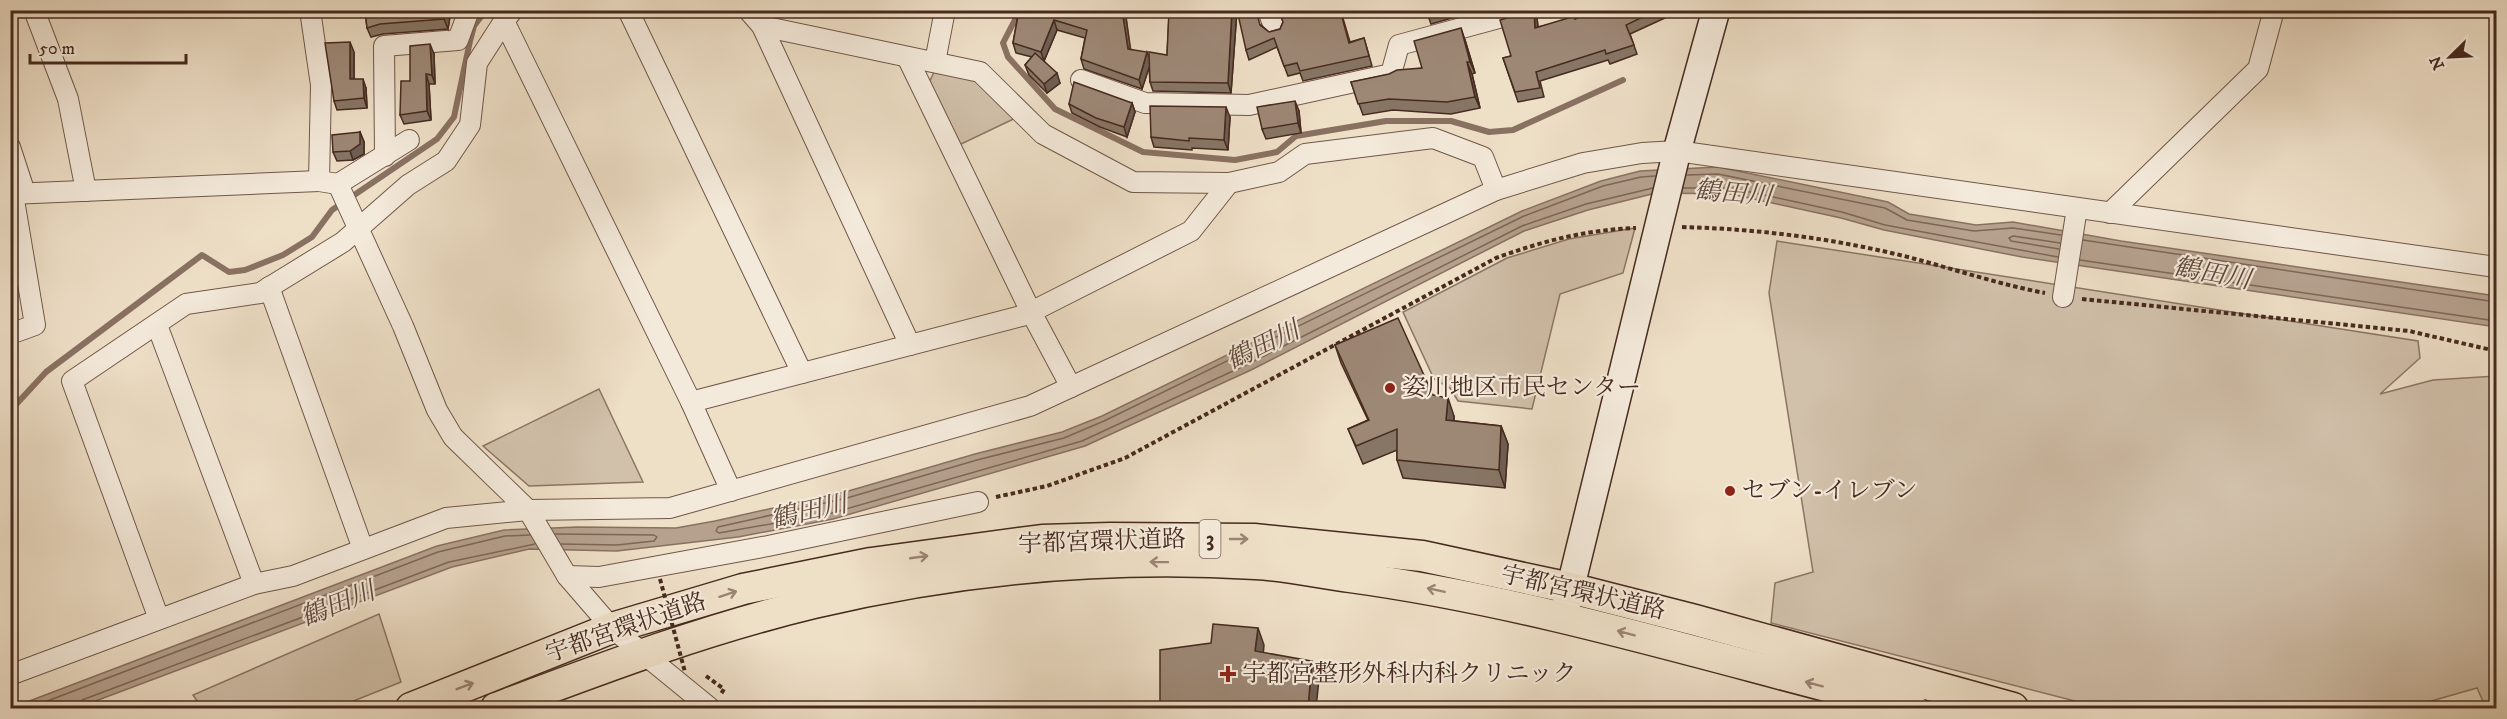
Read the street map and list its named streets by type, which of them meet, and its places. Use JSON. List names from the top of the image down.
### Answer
{
  "streets": {
    "main road": ["3", "宇都宮環状道路"]
  },
  "water": ["鶴田川"],
  "places": {
    "other": ["姿川地区市民センター", "セブン-イレブン"],
    "health": ["宇都宮整形外科内科クリニック"]
  },
  "scale_bar": "50 m",
  "north": "bottom left"
}
